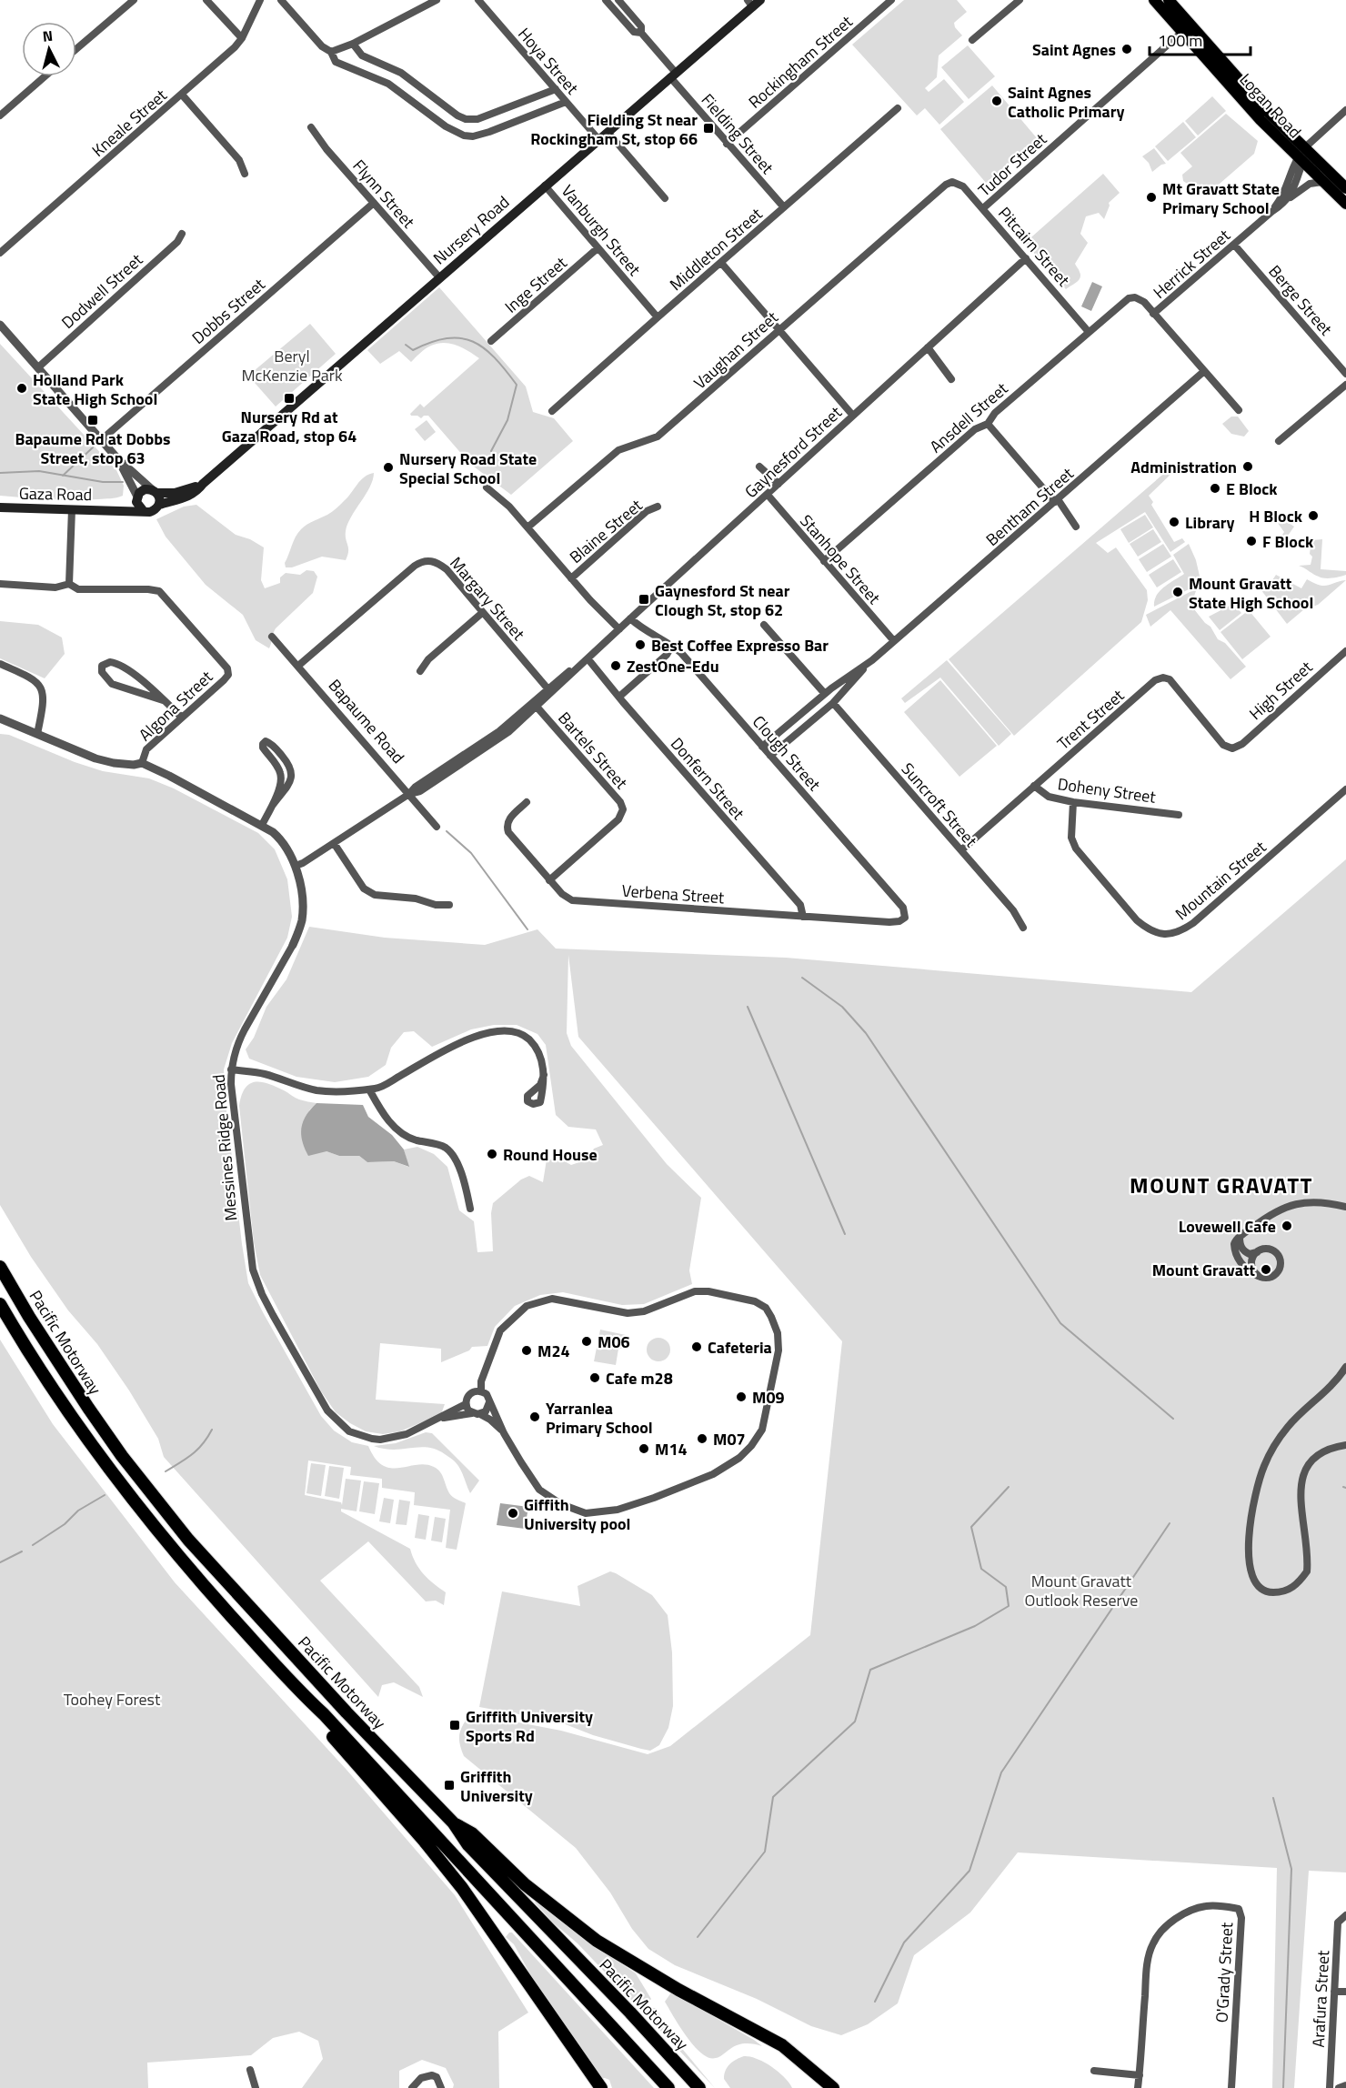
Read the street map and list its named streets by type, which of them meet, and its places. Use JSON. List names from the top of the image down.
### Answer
{
  "streets": {
    "highway": ["Pacific Motorway"],
    "main road": ["Logan Road", "Nursery Road", "Gaza Road"],
    "street": [
      "Hoya Street",
      "Rockingham Street",
      "Kneale Street",
      "Fielding Street",
      "Tudor Street",
      "Flynn Street",
      "Vanburgh Street",
      "Pitcairn Street",
      "Middleton Street",
      "Herrick Street",
      "Inge Street",
      "Dodwell Street",
      "Berge Street",
      "Dobbs Street",
      "Vaughan Street",
      "Ansdell Street",
      "Gaynesford Street",
      "Bentham Street",
      "Blaine Street",
      "Stanhope Street",
      "Margary Street",
      "High Street",
      "Algona Street",
      "Trent Street",
      "Bapaume Road",
      "Bartels Street",
      "Clough Street",
      "Donfern Street",
      "Doheny Street",
      "Suncroft Street",
      "Mountain Street",
      "Verbena Street",
      "Messines Ridge Road",
      "O'Grady Street",
      "Arafura Street"
    ]
  },
  "crossings": [
    ["Hoya Street", "Nursery Road"],
    ["Rockingham Street", "Fielding Street"],
    ["Logan Road", "Tudor Street"],
    ["Logan Road", "Herrick Street"],
    ["Fielding Street", "Nursery Road"],
    ["Fielding Street", "Middleton Street"],
    ["Tudor Street", "Pitcairn Street"],
    ["Flynn Street", "Nursery Road"],
    ["Flynn Street", "Dobbs Street"],
    ["Nursery Road", "Vanburgh Street"],
    ["Nursery Road", "Gaza Road"],
    ["Vanburgh Street", "Middleton Street"],
    ["Vanburgh Street", "Inge Street"],
    ["Pitcairn Street", "Vaughan Street"],
    ["Pitcairn Street", "Ansdell Street"],
    ["Pitcairn Street", "Gaynesford Street"],
    ["Herrick Street", "Berge Street"],
    ["Herrick Street", "Ansdell Street"],
    ["Ansdell Street", "Stanhope Street"],
    ["Gaynesford Street", "Stanhope Street"],
    ["Gaynesford Street", "Margary Street"],
    ["Gaynesford Street", "Bapaume Road"],
    ["Gaynesford Street", "Bartels Street"],
    ["Gaynesford Street", "Clough Street"],
    ["Gaynesford Street", "Donfern Street"],
    ["Gaynesford Street", "Messines Ridge Road"],
    ["Bentham Street", "Stanhope Street"],
    ["Bentham Street", "Clough Street"],
    ["Bentham Street", "Suncroft Street"],
    ["Margary Street", "Bapaume Road"],
    ["High Street", "Trent Street"],
    ["Algona Street", "Messines Ridge Road"],
    ["Trent Street", "Doheny Street"],
    ["Trent Street", "Suncroft Street"],
    ["Bartels Street", "Verbena Street"],
    ["Clough Street", "Verbena Street"],
    ["Donfern Street", "Verbena Street"],
    ["Doheny Street", "Mountain Street"]
  ],
  "districts": ["MOUNT GRAVATT"],
  "parks": ["Beryl McKenzie Park", "Mount Gravatt Outlook Reserve", "Toohey Forest"],
  "places": {
    "other": [
      "Saint Agnes",
      "Saint Agnes Catholic Primary",
      "Mt Gravatt State Primary School",
      "Holland Park State High School",
      "Administration",
      "Nursery Road State Special School",
      "E Block",
      "H Block",
      "Library",
      "F Block",
      "Mount Gravatt State High School",
      "Best Coffee Expresso Bar",
      "ZestOne-Edu",
      "Round House",
      "Lovewell Cafe",
      "Mount Gravatt",
      "M06",
      "Cafeteria",
      "M24",
      "Cafe m28",
      "M09",
      "Yarranlea Primary School",
      "M07",
      "M14",
      "Giffith University pool"
    ],
    "transit": [
      "Fielding St near Rockingham St, stop 66",
      "Nursery Rd at Gaza Road, stop 64",
      "Bapaume Rd at Dobbs Street, stop 63",
      "Gaynesford St near Clough St, stop 62",
      "Griffith University Sports Rd",
      "Griffith University"
    ]
  },
  "scale_bar": "100 m",
  "north": "top"
}
